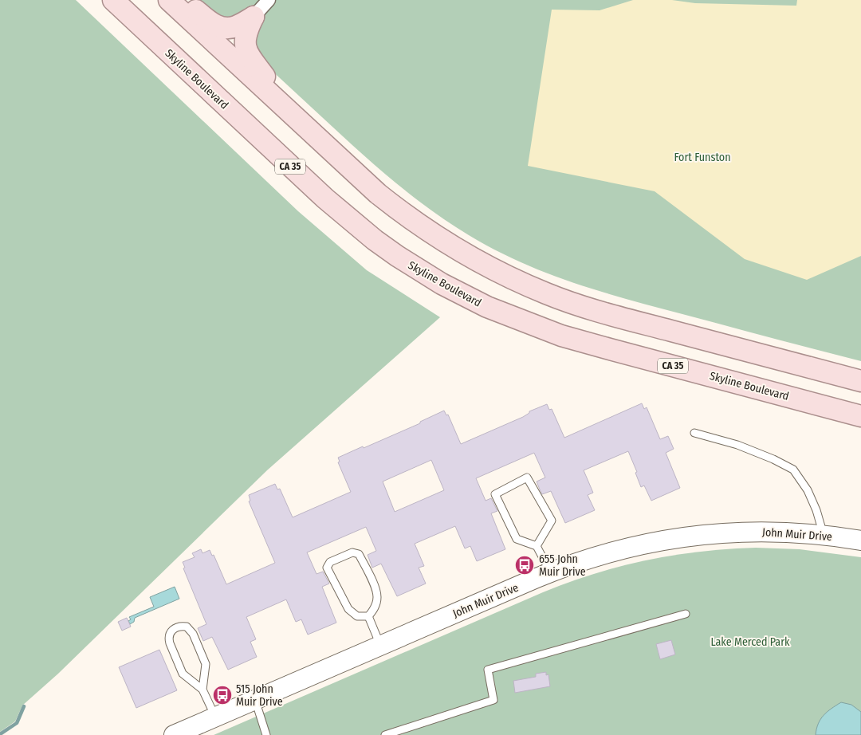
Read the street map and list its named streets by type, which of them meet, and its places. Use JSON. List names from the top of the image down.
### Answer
{
  "streets": {
    "main road": ["Skyline Boulevard", "CA 35"],
    "street": ["John Muir Drive"]
  },
  "parks": ["Fort Funston", "Lake Merced Park"],
  "places": {
    "bus stop": ["655 John Muir Drive", "515 John Muir Drive"]
  }
}
